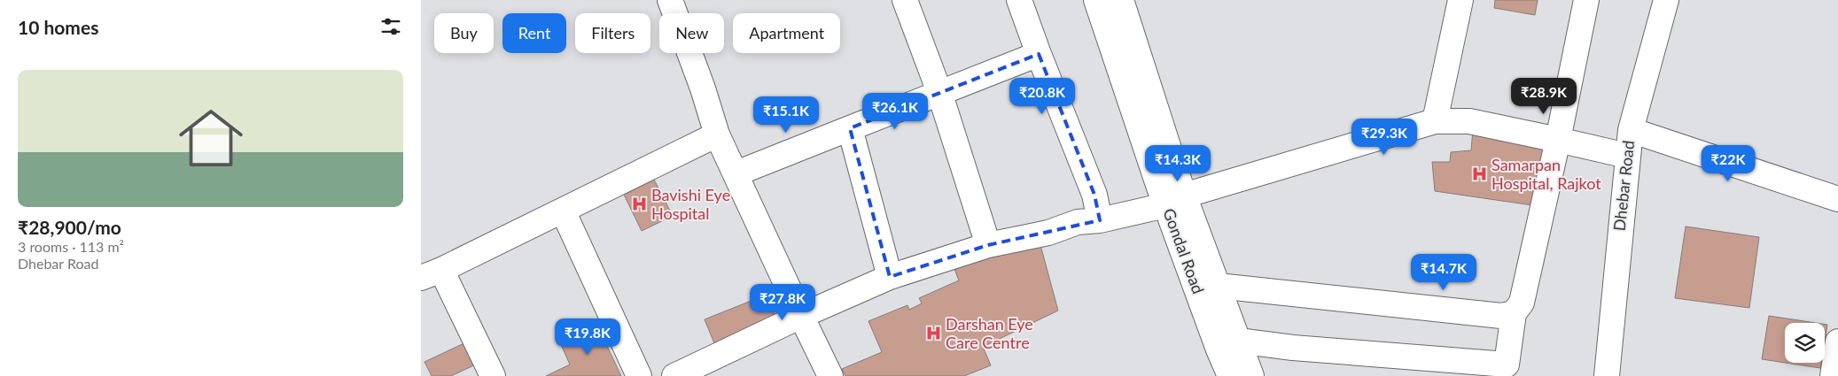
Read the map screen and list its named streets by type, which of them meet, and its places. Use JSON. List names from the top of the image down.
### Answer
{
  "streets": {
    "street": ["Dhebar Road", "Gondal Road"]
  },
  "places": {
    "hospital": ["Samarpan Hospital, Rajkot", "Bavishi Eye Hospital", "Darshan Eye Care Centre"]
  },
  "page": {
    "heading": "10 homes",
    "chip": [
      "Buy",
      "Rent",
      "Filters",
      "New",
      "Apartment"
    ],
    "list": [
      {
        "name": "₹28,900/mo",
        "note": "3 rooms · 113 m² · Dhebar Road"
      }
    ],
    "price": [
      "₹20.8K",
      "₹28.9K",
      "₹26.1K",
      "₹15.1K",
      "₹29.3K",
      "₹14.3K",
      "₹22K",
      "₹14.7K",
      "₹27.8K",
      "₹19.8K"
    ]
  }
}
